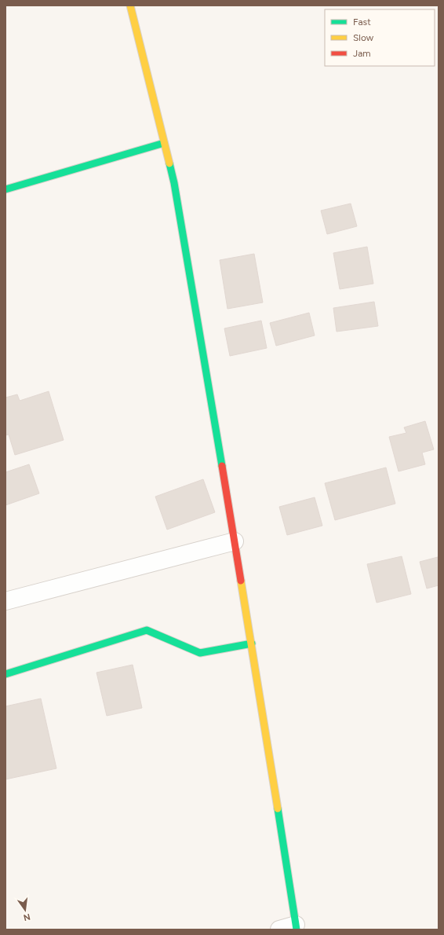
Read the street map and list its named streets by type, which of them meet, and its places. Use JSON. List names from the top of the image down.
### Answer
{
  "legend": ["Fast", "Slow", "Jam"],
  "north": "bottom"
}
